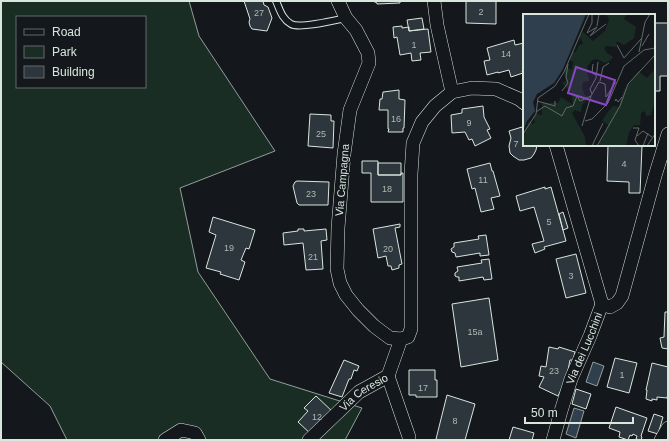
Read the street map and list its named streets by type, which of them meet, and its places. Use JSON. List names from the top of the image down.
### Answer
{
  "streets": {
    "street": ["Via Campagna", "Via dei Lucchini", "Via Ceresio"]
  },
  "house_numbers": [
    "2",
    "27",
    "1",
    "14",
    "16",
    "9",
    "25",
    "7",
    "4",
    "11",
    "18",
    "23",
    "5",
    "19",
    "20",
    "21",
    "3",
    "15a",
    "23",
    "1",
    "17",
    "12",
    "8"
  ],
  "legend": ["Road", "Park", "Building"],
  "scale_bar": "50 m"
}
